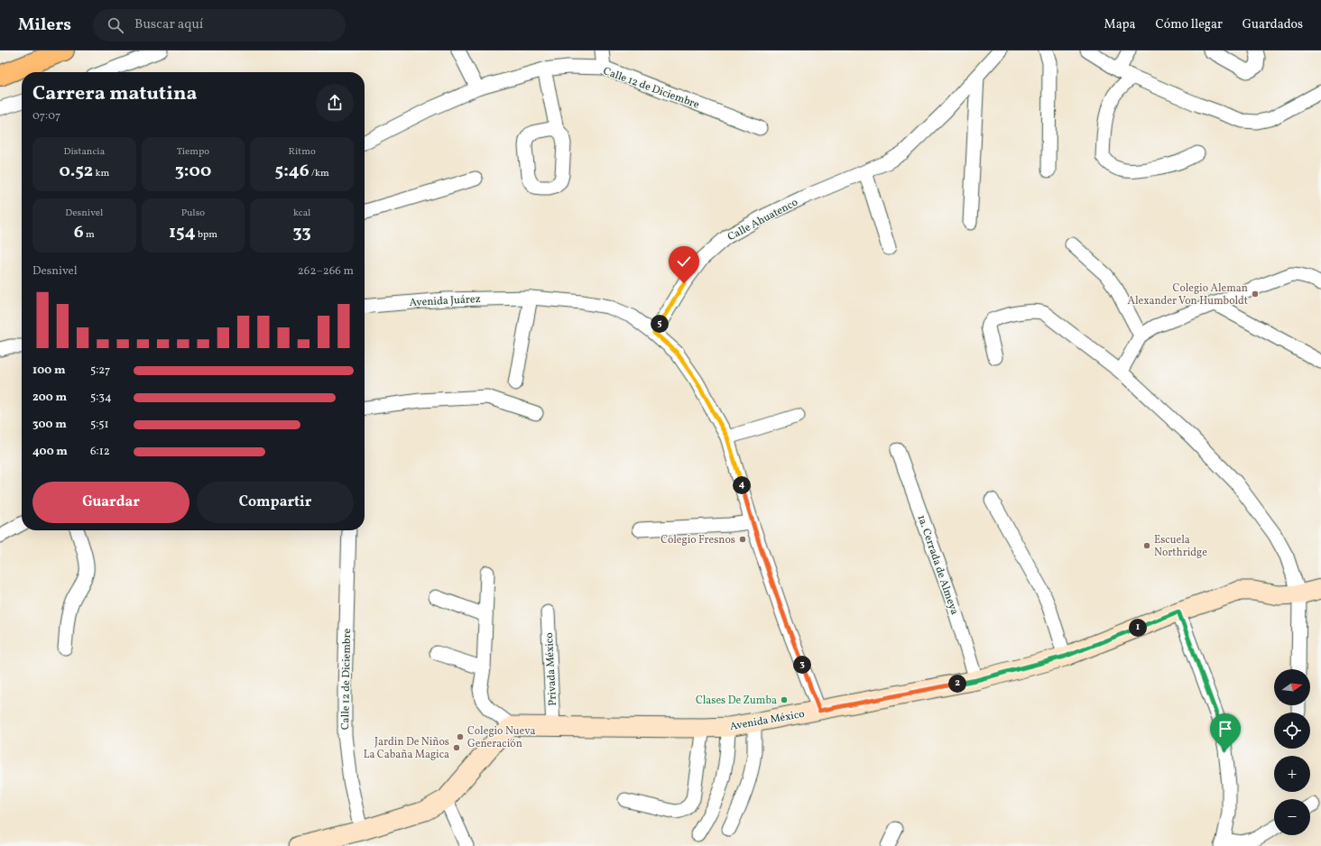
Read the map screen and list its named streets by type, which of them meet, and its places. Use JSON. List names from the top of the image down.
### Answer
{
  "streets": {
    "main road": ["Avenida México"],
    "street": [
      "Calle 12 de Diciembre",
      "Calle Ahuatenco",
      "Avenida Juárez",
      "1a. Cerrada de Almeya",
      "Privada México"
    ]
  },
  "crossings": [
    ["Calle Ahuatenco", "Avenida Juárez"],
    ["1a. Cerrada de Almeya", "Avenida México"],
    ["Privada México", "Avenida México"]
  ],
  "places": [
    "Colegio Aleman Alexander Von Humboldt",
    "Colegio Fresnos",
    "Escuela Northridge",
    "Clases De Zumba",
    "Colegio Nueva Generación",
    "Jardin De Niños La Cabaña Magica"
  ],
  "north": "right",
  "page": {
    "header": "Milers",
    "search": "Buscar aquí",
    "nav": ["Mapa", "Cómo llegar", "Guardados"],
    "heading": ["Carrera matutina", "07:07"],
    "stats": [
      ["Distancia", "0.52 km"],
      ["Tiempo", "3:00"],
      ["Ritmo", "5:46 /km"],
      ["Desnivel", "6 m"],
      ["Pulso", "154 bpm"],
      ["kcal", "33"]
    ],
    "chart": ["Desnivel", "262–266 m"],
    "pins": [
      "5",
      "4",
      "1",
      "3",
      "2"
    ],
    "list": [
      {
        "name": "100 m",
        "note": "5:27"
      },
      {
        "name": "200 m",
        "note": "5:34"
      },
      {
        "name": "300 m",
        "note": "5:51"
      },
      {
        "name": "400 m",
        "note": "6:12"
      }
    ],
    "buttons": ["Guardar", "Compartir"],
    "map_buttons": ["+", "−"]
  }
}
